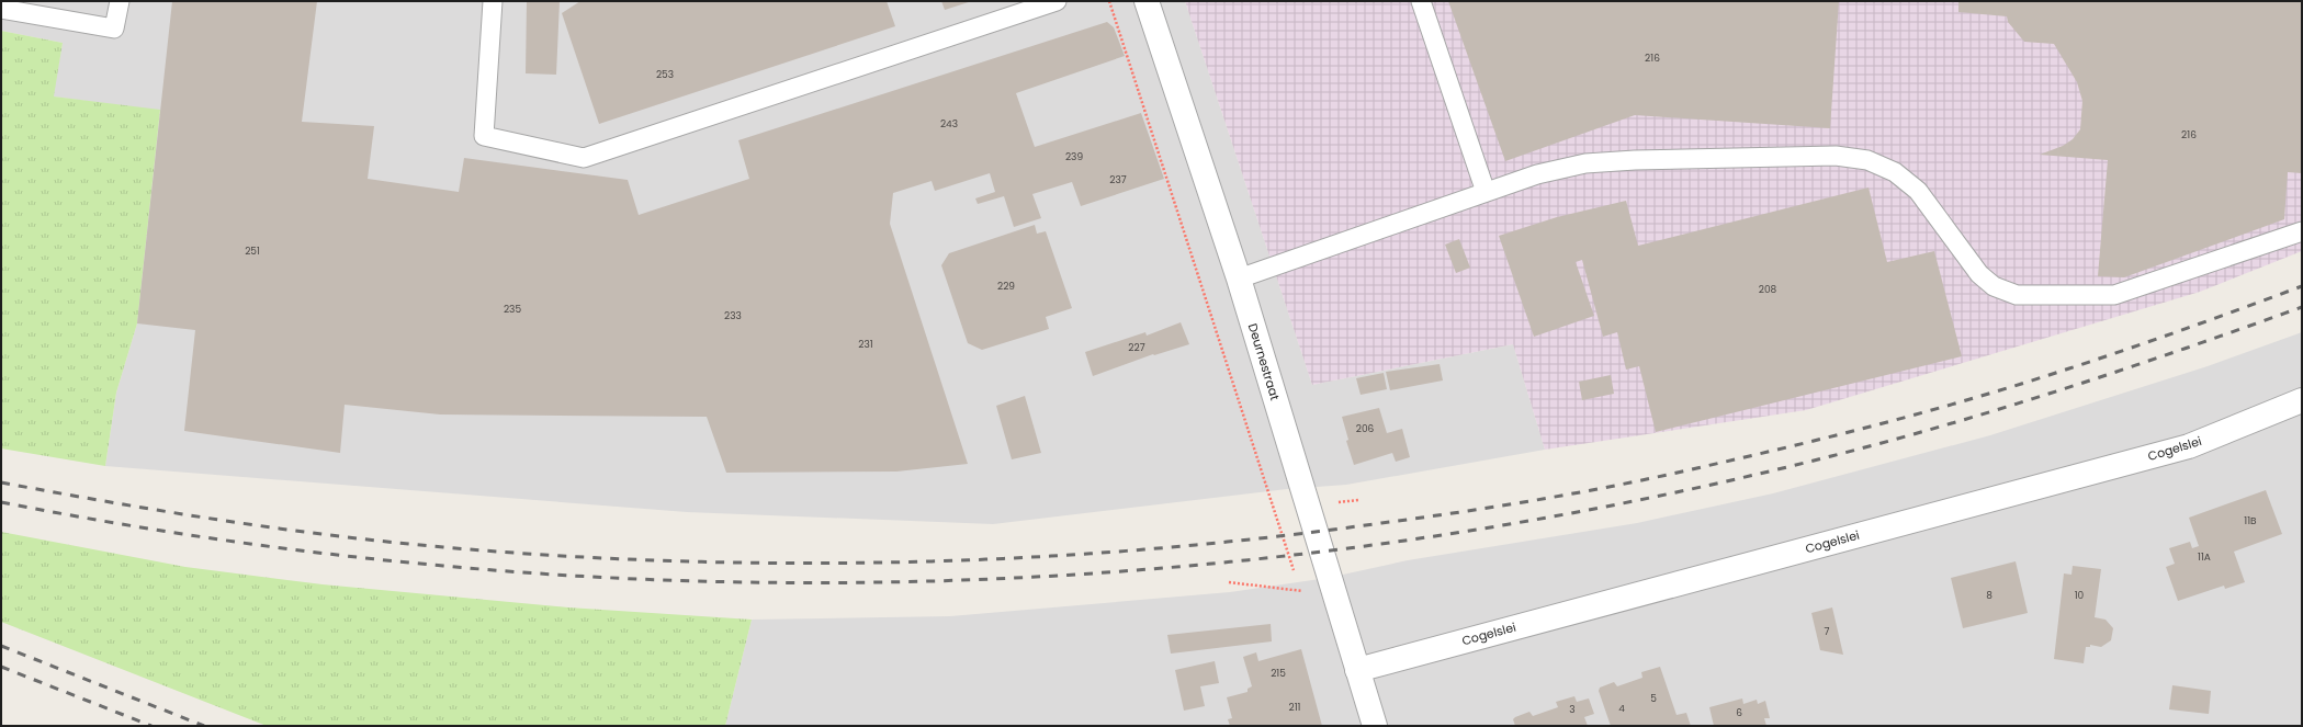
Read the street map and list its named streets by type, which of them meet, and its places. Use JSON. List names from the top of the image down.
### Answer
{
  "streets": {
    "street": ["Deurnestraat", "Cogelslei"]
  },
  "crossings": [
    ["Deurnestraat", "Cogelslei"]
  ],
  "house_numbers": [
    "216",
    "253",
    "243",
    "216",
    "239",
    "237",
    "251",
    "229",
    "208",
    "235",
    "233",
    "231",
    "227",
    "206",
    "11B",
    "11A",
    "8",
    "10",
    "7",
    "215",
    "5",
    "211",
    "4",
    "3",
    "6"
  ]
}
